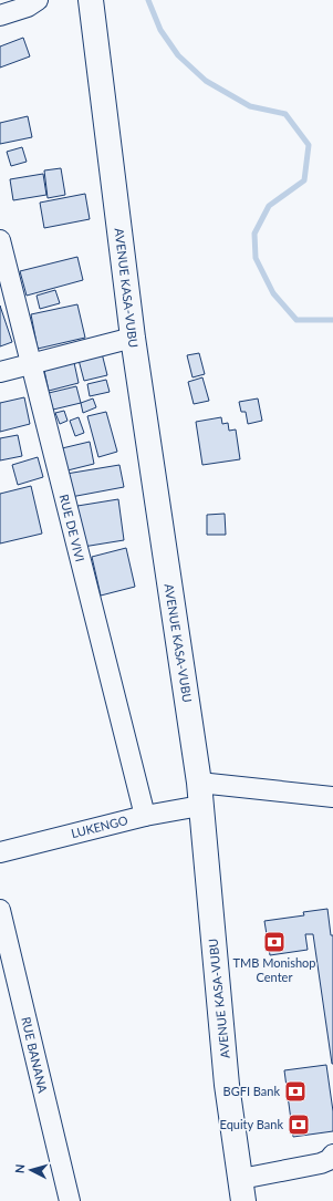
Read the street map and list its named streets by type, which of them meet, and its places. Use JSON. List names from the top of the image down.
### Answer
{
  "streets": {
    "main road": ["AVENUE KASA-VUBU"],
    "street": ["RUE DE VIVI", "LUKENGO", "RUE BANANA"]
  },
  "crossings": [
    ["AVENUE KASA-VUBU", "LUKENGO"],
    ["RUE DE VIVI", "LUKENGO"]
  ],
  "places": {
    "bank": ["TMB Monishop Center", "BGFI Bank", "Equity Bank"]
  },
  "north": "left"
}
